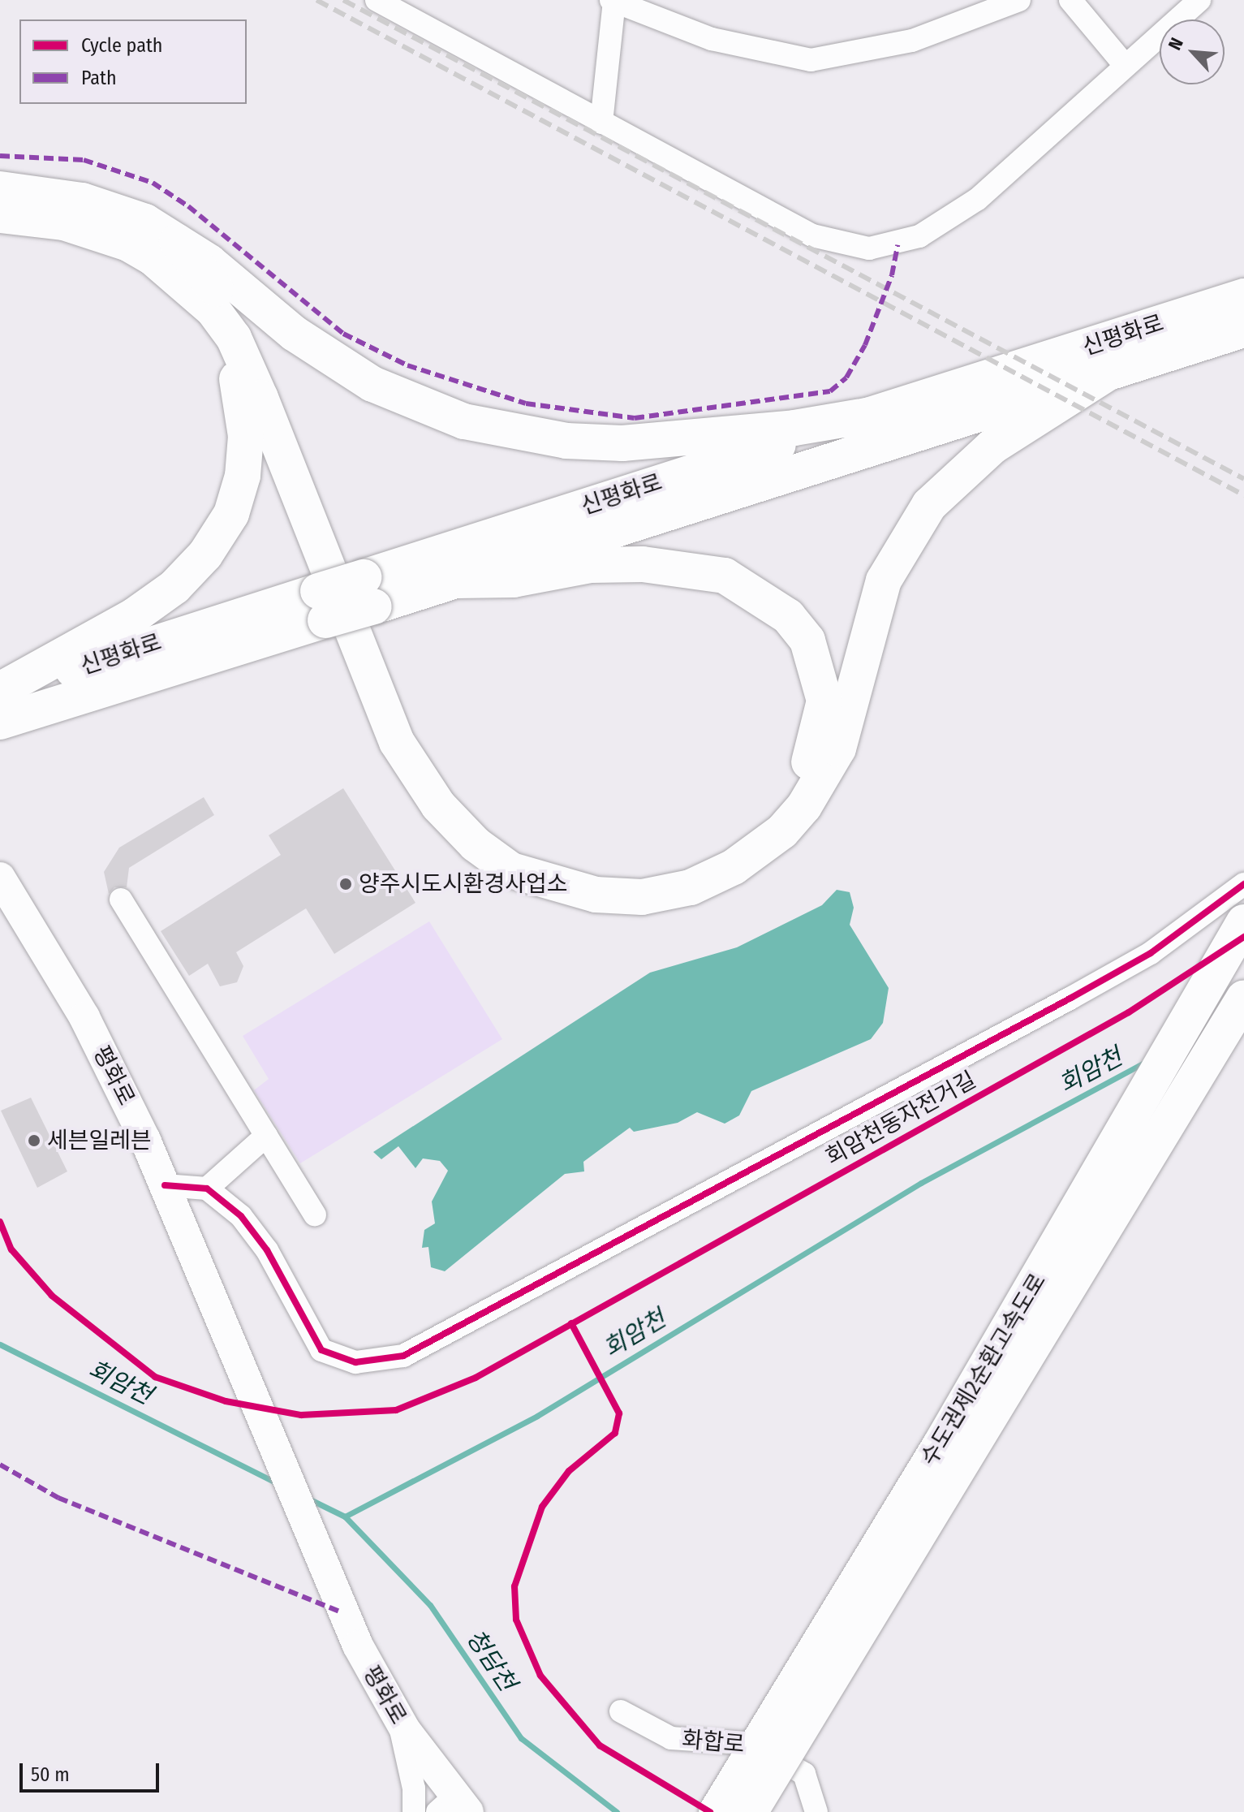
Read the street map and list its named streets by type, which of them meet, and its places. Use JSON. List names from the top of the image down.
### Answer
{
  "streets": {
    "highway": ["신평화로", "수도권제2순환고속도로"],
    "main road": ["평화로"],
    "street": ["화합로"],
    "cycle path": ["회암천동자전거길"]
  },
  "water": ["회암천", "청담천"],
  "places": ["양주시도시환경사업소", "세븐일레븐"],
  "legend": ["Cycle path", "Path"],
  "scale_bar": "50 m",
  "north": "top left"
}
